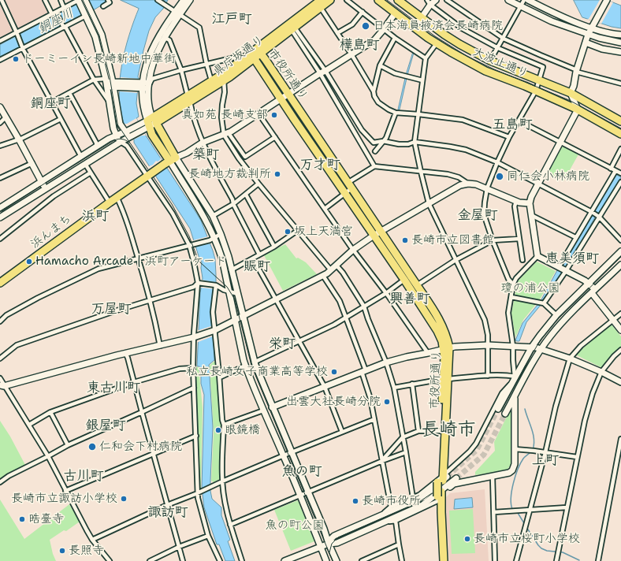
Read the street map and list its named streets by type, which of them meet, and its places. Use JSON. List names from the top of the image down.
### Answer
{
  "streets": {
    "highway": [
      "県庁坂通り",
      "大波止通り",
      "市役所通り",
      "浜んまち"
    ]
  },
  "crossings": [
    ["県庁坂通り", "市役所通り"]
  ],
  "districts": [
    "江戸町",
    "樺島町",
    "銅座町",
    "五島町",
    "築町",
    "万才町",
    "金屋町",
    "浜町",
    "恵美須町",
    "賑町",
    "興善町",
    "万屋町",
    "栄町",
    "東古川町",
    "銀屋町",
    "長崎市",
    "上町",
    "魚の町",
    "古川町",
    "諏訪町"
  ],
  "water": ["銅座川"],
  "parks": ["瓊の浦公園", "魚の町公園"],
  "places": [
    "日本海員掖済会長崎病院",
    "ドーミーイン長崎新地中華街",
    "真如苑 長崎支部",
    "長崎地方裁判所",
    "同仁会小林病院",
    "坂上天満宮",
    "長崎市立図書館",
    "Hamacho Arcade | 浜町アーケード",
    "私立長崎女子商業高等学校",
    "出雲大社長崎分院",
    "眼鏡橋",
    "仁和会下村病院",
    "長崎市立諏訪小学校",
    "長崎市役所",
    "晧臺寺",
    "長崎市立桜町小学校",
    "長照寺"
  ]
}
